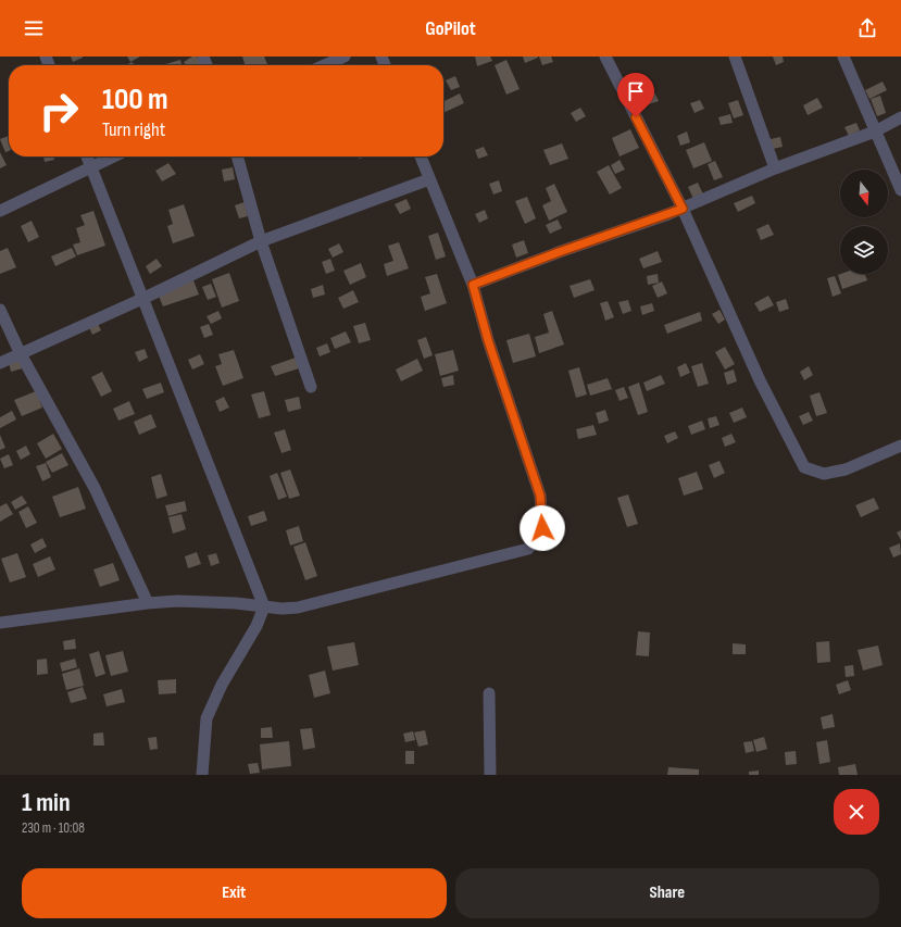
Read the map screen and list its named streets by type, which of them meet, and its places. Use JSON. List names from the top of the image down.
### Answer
{
  "north": "bottom",
  "page": {
    "header": "GoPilot",
    "turn": ["100 m", "Turn right"],
    "heading": ["1 min", "230 m · 10:08"],
    "buttons": ["Exit", "Share"]
  }
}
